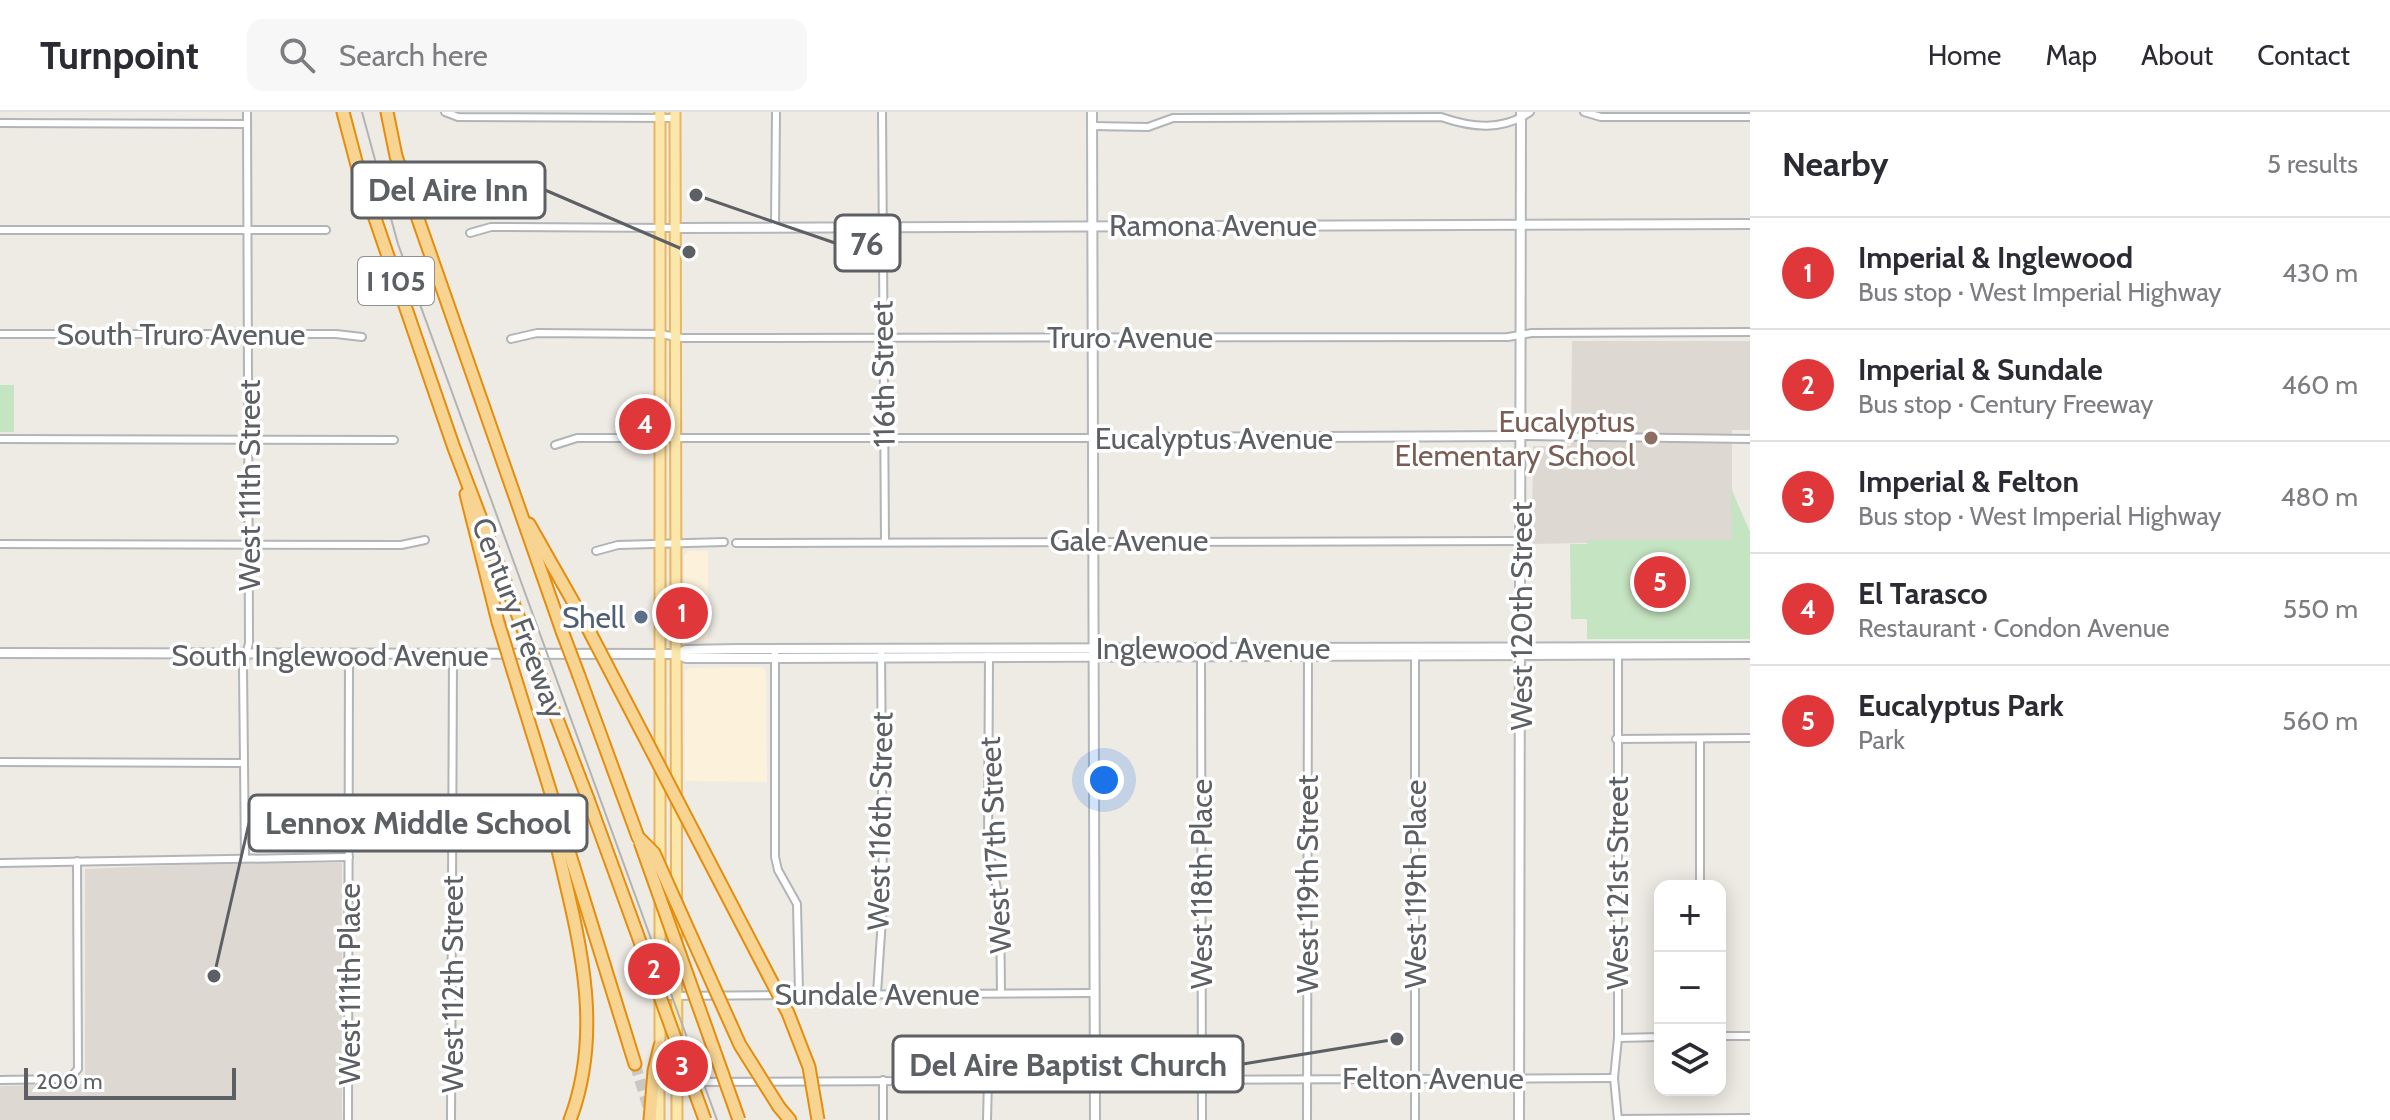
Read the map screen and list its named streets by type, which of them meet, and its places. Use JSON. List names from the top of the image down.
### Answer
{
  "streets": {
    "highway": ["I 105", "Century Freeway"],
    "street": [
      "Ramona Avenue",
      "South Truro Avenue",
      "Truro Avenue",
      "116th Street",
      "Eucalyptus Avenue",
      "West 111th Street",
      "Gale Avenue",
      "West 120th Street",
      "Inglewood Avenue",
      "South Inglewood Avenue",
      "West 116th Street",
      "West 117th Street",
      "West 121st Street",
      "West 118th Place",
      "West 119th Street",
      "West 119th Place",
      "West 111th Place",
      "West 112th Street",
      "Sundale Avenue",
      "Felton Avenue"
    ]
  },
  "crossings": [
    ["Ramona Avenue", "116th Street"],
    ["Ramona Avenue", "West 120th Street"],
    ["South Truro Avenue", "West 111th Street"],
    ["Truro Avenue", "116th Street"],
    ["Truro Avenue", "West 120th Street"],
    ["116th Street", "Eucalyptus Avenue"],
    ["116th Street", "Gale Avenue"],
    ["Eucalyptus Avenue", "West 120th Street"],
    ["West 111th Street", "South Inglewood Avenue"],
    ["Gale Avenue", "West 120th Street"],
    ["West 120th Street", "Inglewood Avenue"],
    ["West 120th Street", "Felton Avenue"],
    ["Inglewood Avenue", "South Inglewood Avenue"],
    ["Inglewood Avenue", "West 116th Street"],
    ["Inglewood Avenue", "West 117th Street"],
    ["Inglewood Avenue", "West 121st Street"],
    ["Inglewood Avenue", "West 118th Place"],
    ["Inglewood Avenue", "West 119th Street"],
    ["Inglewood Avenue", "West 119th Place"],
    ["South Inglewood Avenue", "West 111th Place"],
    ["South Inglewood Avenue", "West 112th Street"],
    ["West 116th Street", "Sundale Avenue"],
    ["West 117th Street", "Sundale Avenue"],
    ["West 121st Street", "Felton Avenue"],
    ["West 118th Place", "Felton Avenue"],
    ["West 119th Street", "Felton Avenue"],
    ["West 119th Place", "Felton Avenue"]
  ],
  "places": [
    "76",
    "Del Aire Inn",
    "Eucalyptus Elementary School",
    "Shell",
    "Lennox Middle School",
    "Del Aire Baptist Church"
  ],
  "scale_bar": "200 m",
  "page": {
    "header": "Turnpoint",
    "search": "Search here",
    "nav": [
      "Home",
      "Map",
      "About",
      "Contact"
    ],
    "heading": ["Nearby", "5 results"],
    "list": [
      {
        "mark": "1",
        "name": "Imperial & Inglewood",
        "note": "Bus stop · West Imperial Highway",
        "value": "430 m"
      },
      {
        "mark": "2",
        "name": "Imperial & Sundale",
        "note": "Bus stop · Century Freeway",
        "value": "460 m"
      },
      {
        "mark": "3",
        "name": "Imperial & Felton",
        "note": "Bus stop · West Imperial Highway",
        "value": "480 m"
      },
      {
        "mark": "4",
        "name": "El Tarasco",
        "note": "Restaurant · Condon Avenue",
        "value": "550 m"
      },
      {
        "mark": "5",
        "name": "Eucalyptus Park",
        "note": "Park",
        "value": "560 m"
      }
    ],
    "pins": [
      "4",
      "5",
      "1",
      "2",
      "3"
    ],
    "map_buttons": ["+", "−"],
    "scale": "200 m"
  }
}
